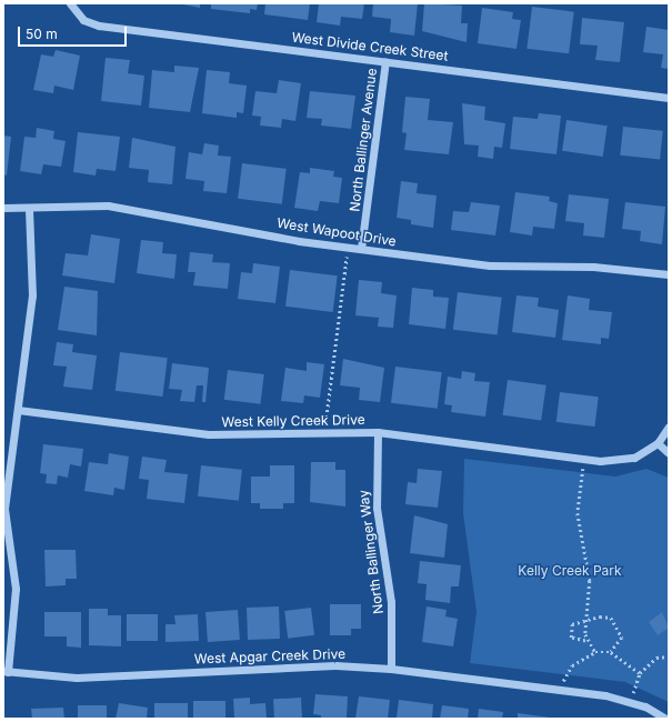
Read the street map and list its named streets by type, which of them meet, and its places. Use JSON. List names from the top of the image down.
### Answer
{
  "streets": {
    "street": [
      "West Divide Creek Street",
      "North Ballinger Avenue",
      "West Wapoot Drive",
      "West Kelly Creek Drive",
      "North Ballinger Way",
      "West Apgar Creek Drive"
    ]
  },
  "crossings": [
    ["West Divide Creek Street", "North Ballinger Avenue"],
    ["North Ballinger Avenue", "West Wapoot Drive"],
    ["West Kelly Creek Drive", "North Ballinger Way"],
    ["North Ballinger Way", "West Apgar Creek Drive"]
  ],
  "parks": ["Kelly Creek Park"],
  "scale_bar": "50 m"
}
